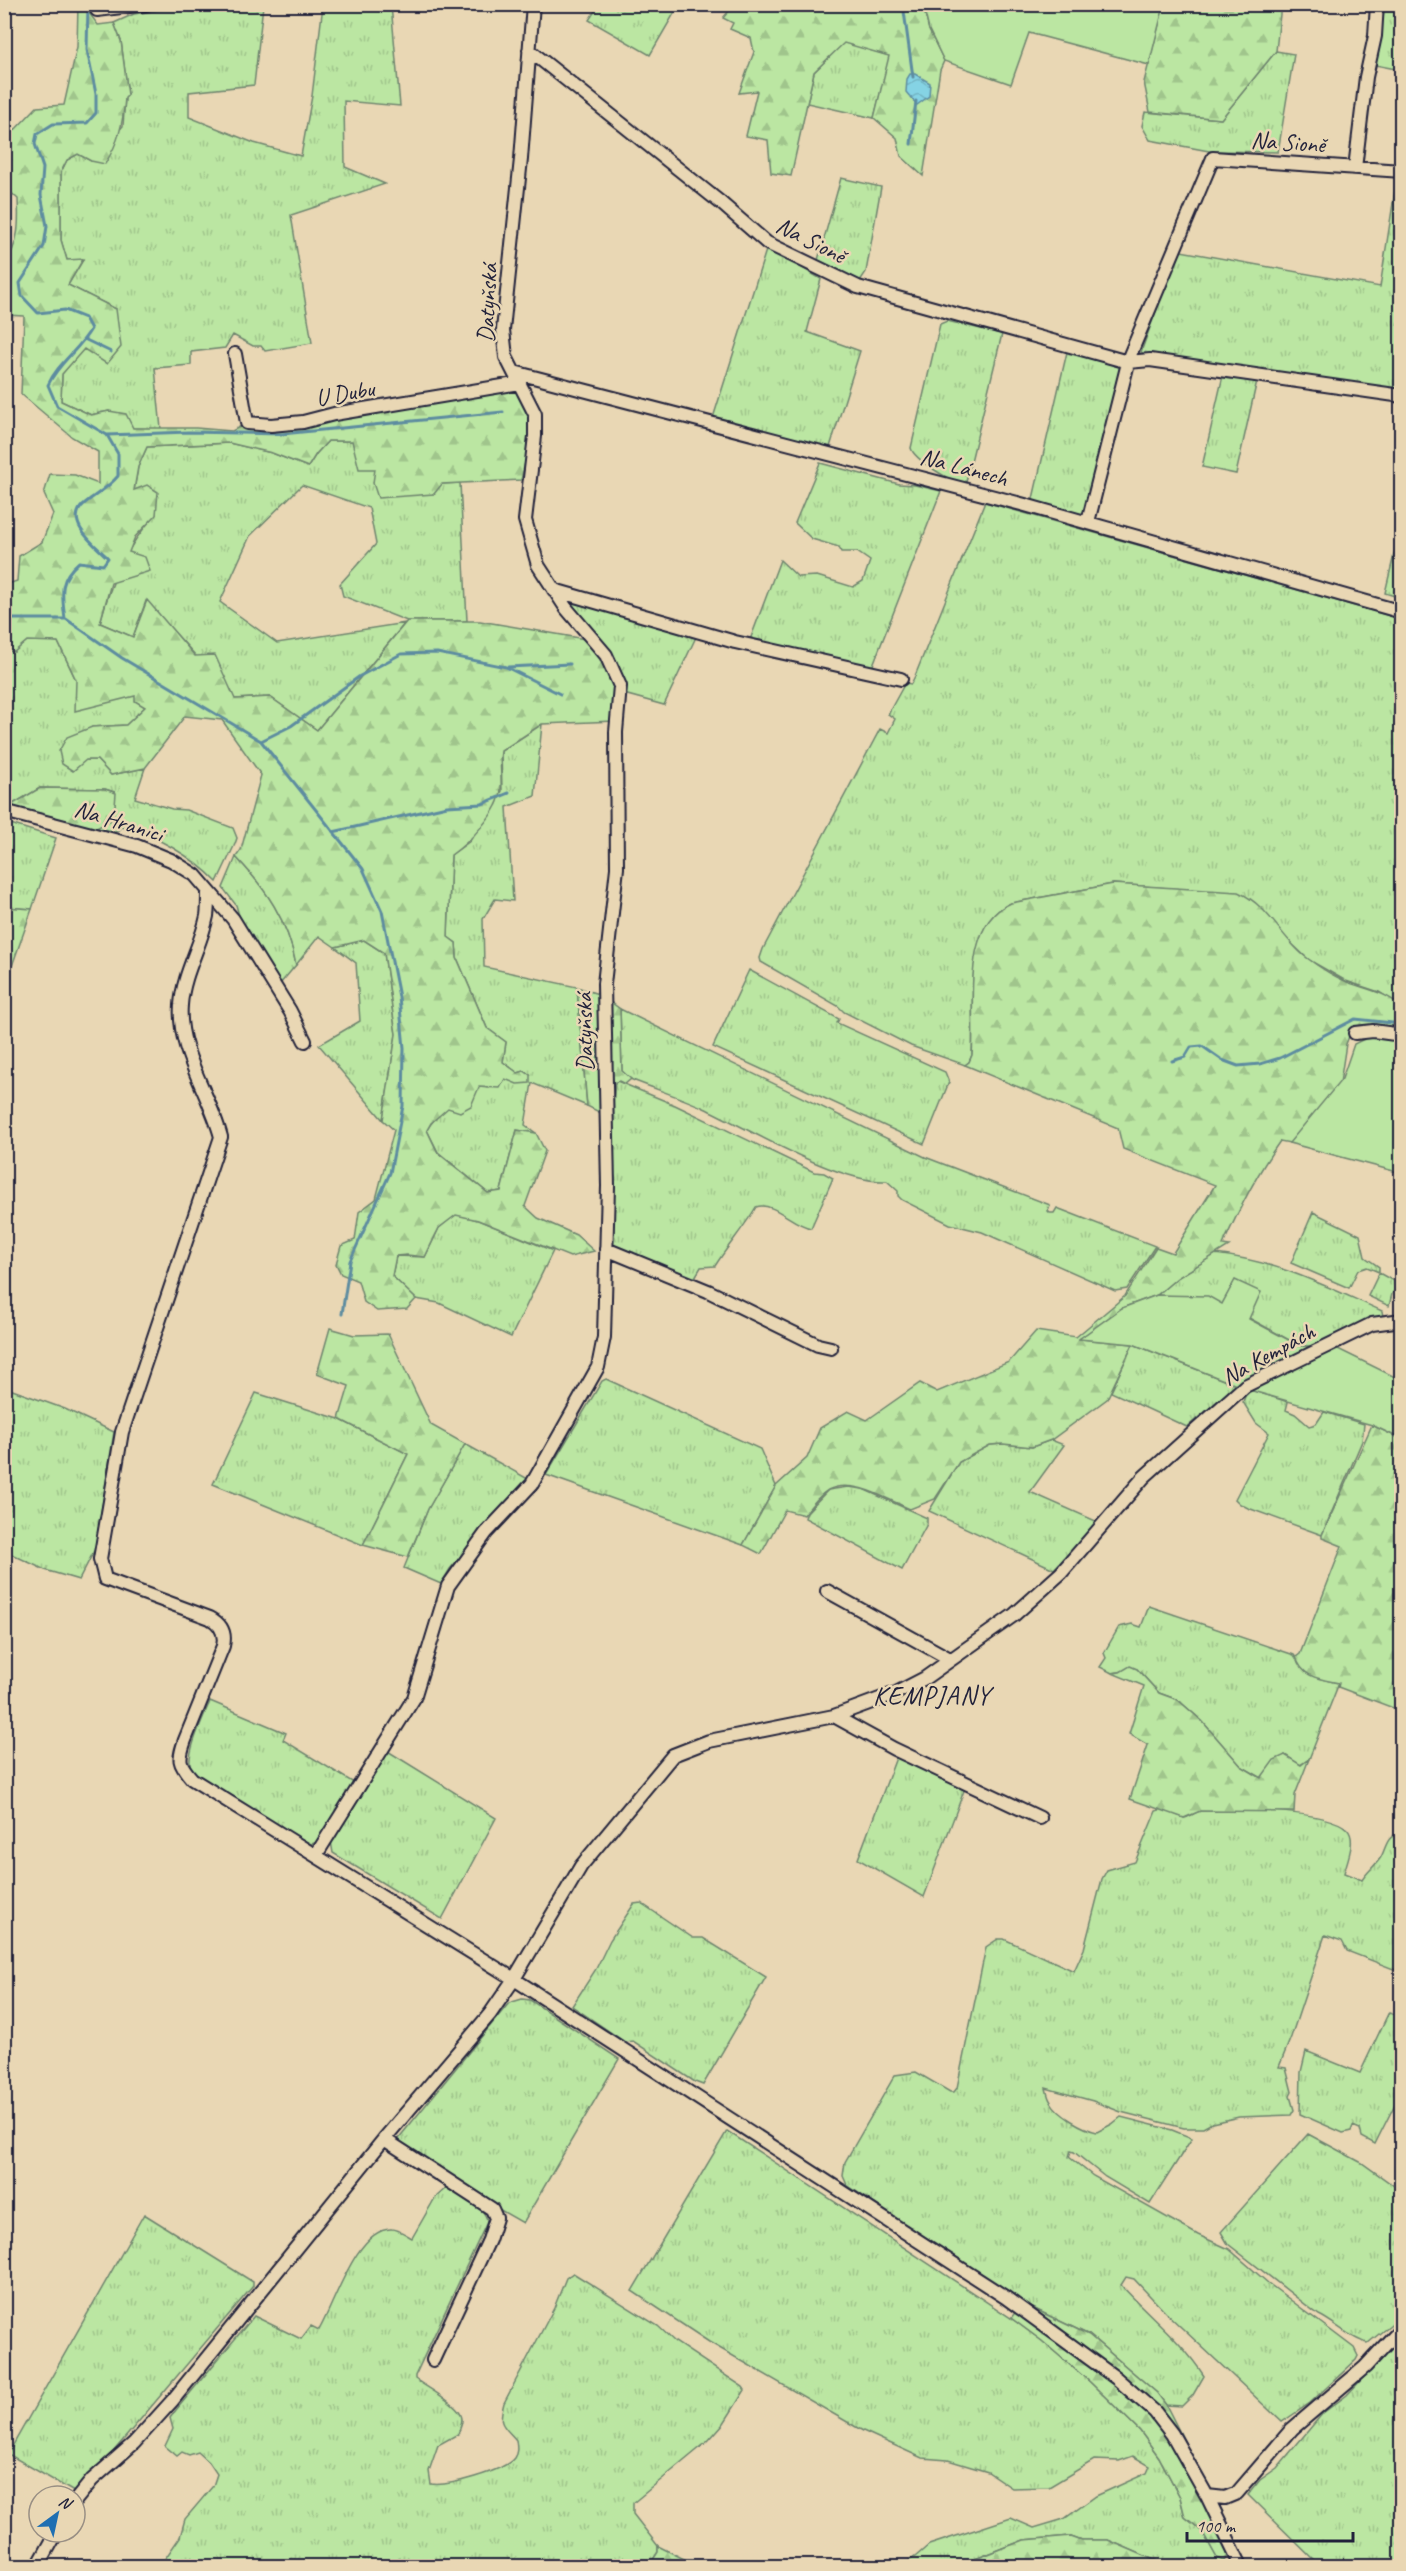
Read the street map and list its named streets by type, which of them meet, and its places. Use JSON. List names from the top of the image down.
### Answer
{
  "streets": {
    "street": [
      "Na Sioně",
      "Datyňská",
      "U Dubu",
      "Na Lánech",
      "Na Hranici",
      "Na Kempách"
    ]
  },
  "crossings": [
    ["Na Sioně", "Datyňská"],
    ["Na Sioně", "Na Lánech"],
    ["Datyňská", "U Dubu"],
    ["Datyňská", "Na Lánech"]
  ],
  "districts": ["KEMPJANY"],
  "scale_bar": "100 m",
  "north": "top right"
}
